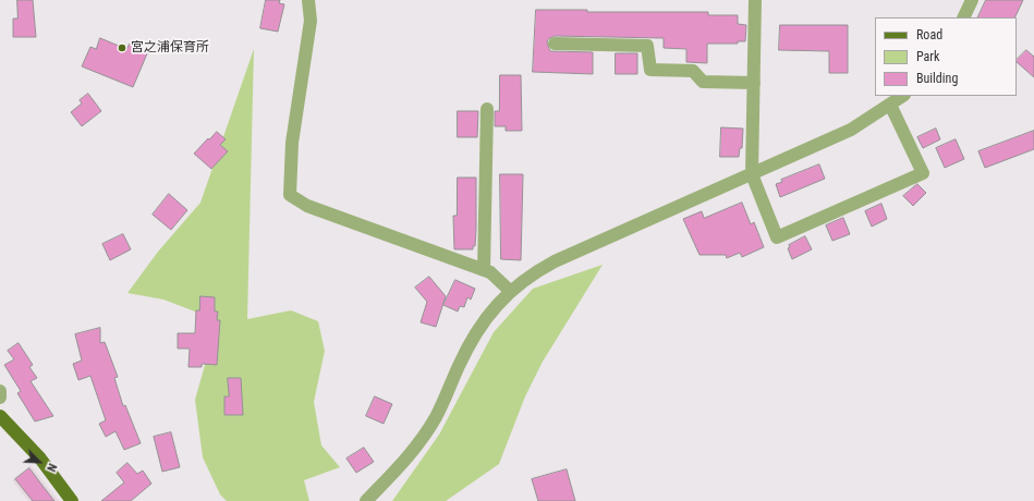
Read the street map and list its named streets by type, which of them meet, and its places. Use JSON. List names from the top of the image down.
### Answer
{
  "places": ["宮之浦保育所"],
  "legend": ["Road", "Park", "Building"],
  "north": "bottom right"
}
